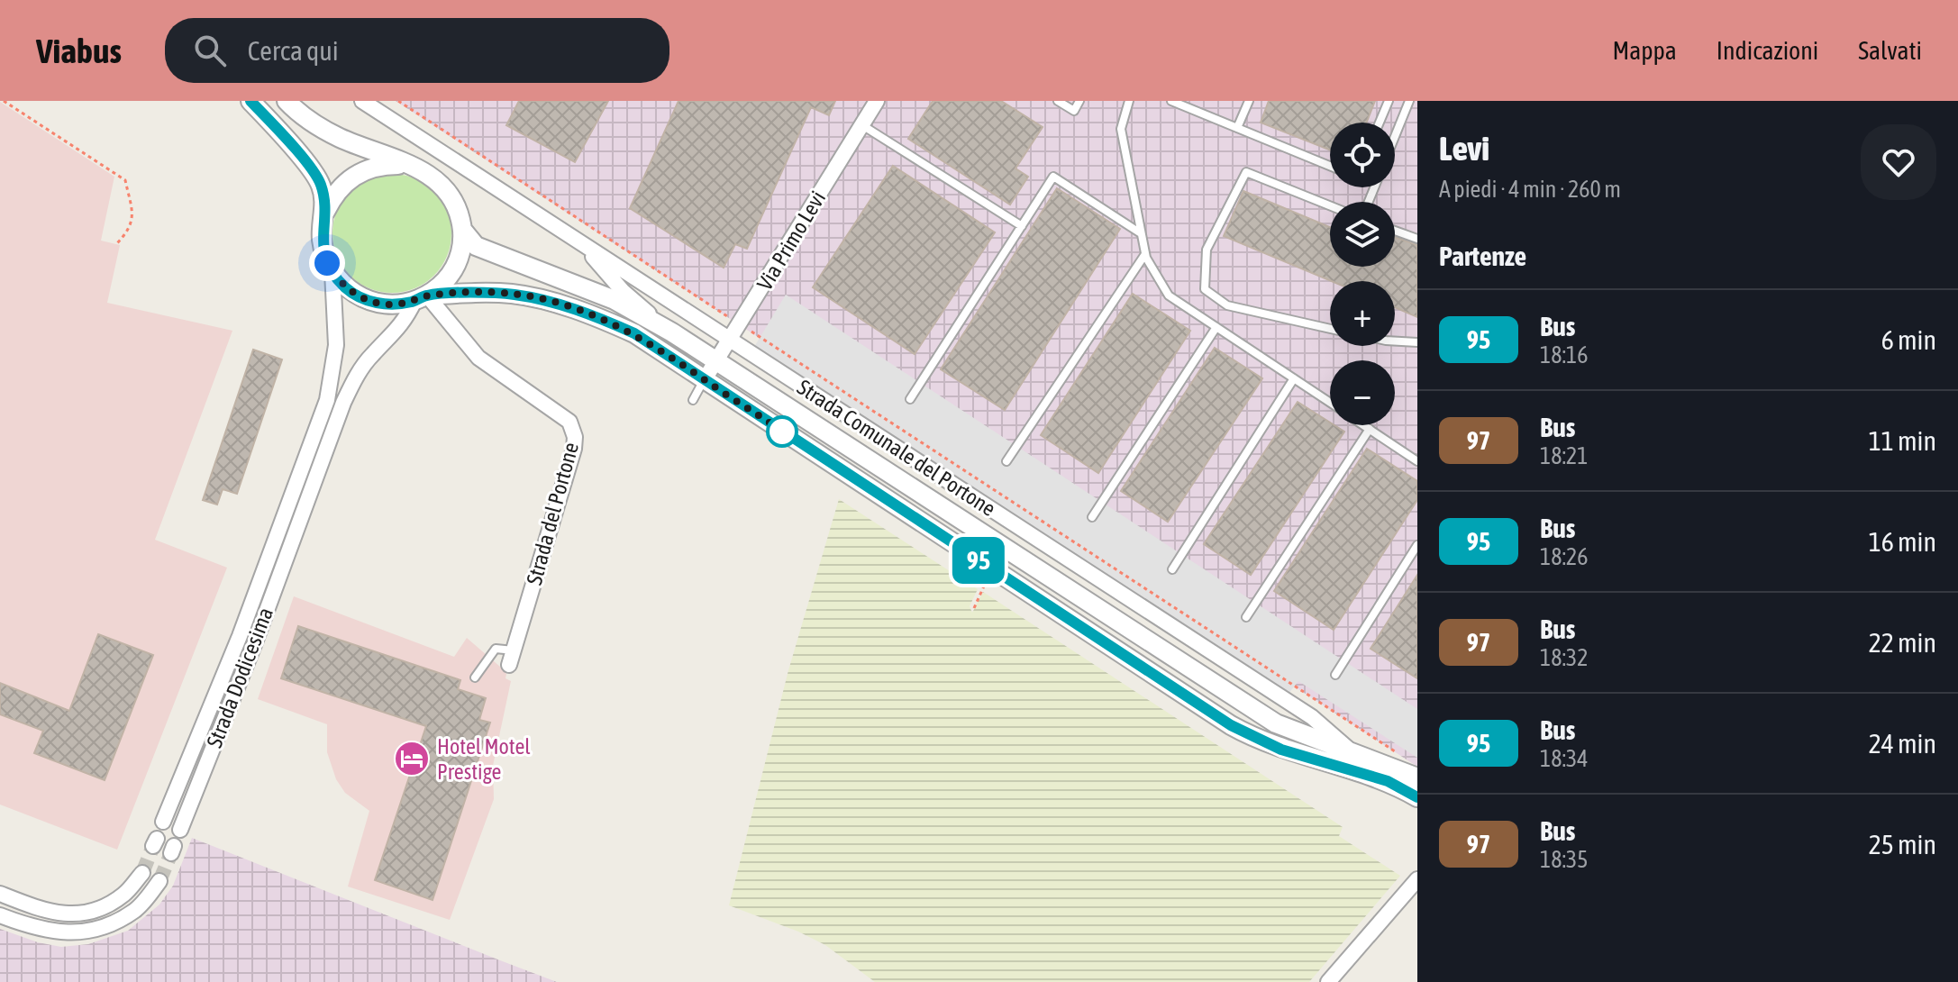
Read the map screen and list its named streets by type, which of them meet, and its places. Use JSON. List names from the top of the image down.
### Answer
{
  "streets": {
    "street": [
      "Via Primo Levi",
      "Strada Comunale del Portone",
      "Strada del Portone",
      "Strada Dodicesima"
    ]
  },
  "crossings": [
    ["Via Primo Levi", "Strada Comunale del Portone"],
    ["Strada Comunale del Portone", "Strada del Portone"],
    ["Strada Comunale del Portone", "Strada Dodicesima"],
    ["Strada del Portone", "Strada Dodicesima"]
  ],
  "places": {
    "hotel": ["Hotel Motel Prestige"]
  },
  "lines": ["bus line 95"],
  "page": {
    "header": "Viabus",
    "search": "Cerca qui",
    "nav": ["Mappa", "Indicazioni", "Salvati"],
    "on_map": "95",
    "heading": [
      ["Levi", "A piedi · 4 min · 260 m"],
      "Partenze"
    ],
    "map_buttons": ["+", "−"],
    "list": [
      {
        "mark": "95",
        "name": "Bus",
        "note": "18:16",
        "value": "6 min"
      },
      {
        "mark": "97",
        "name": "Bus",
        "note": "18:21",
        "value": "11 min"
      },
      {
        "mark": "95",
        "name": "Bus",
        "note": "18:26",
        "value": "16 min"
      },
      {
        "mark": "97",
        "name": "Bus",
        "note": "18:32",
        "value": "22 min"
      },
      {
        "mark": "95",
        "name": "Bus",
        "note": "18:34",
        "value": "24 min"
      },
      {
        "mark": "97",
        "name": "Bus",
        "note": "18:35",
        "value": "25 min"
      }
    ]
  }
}
